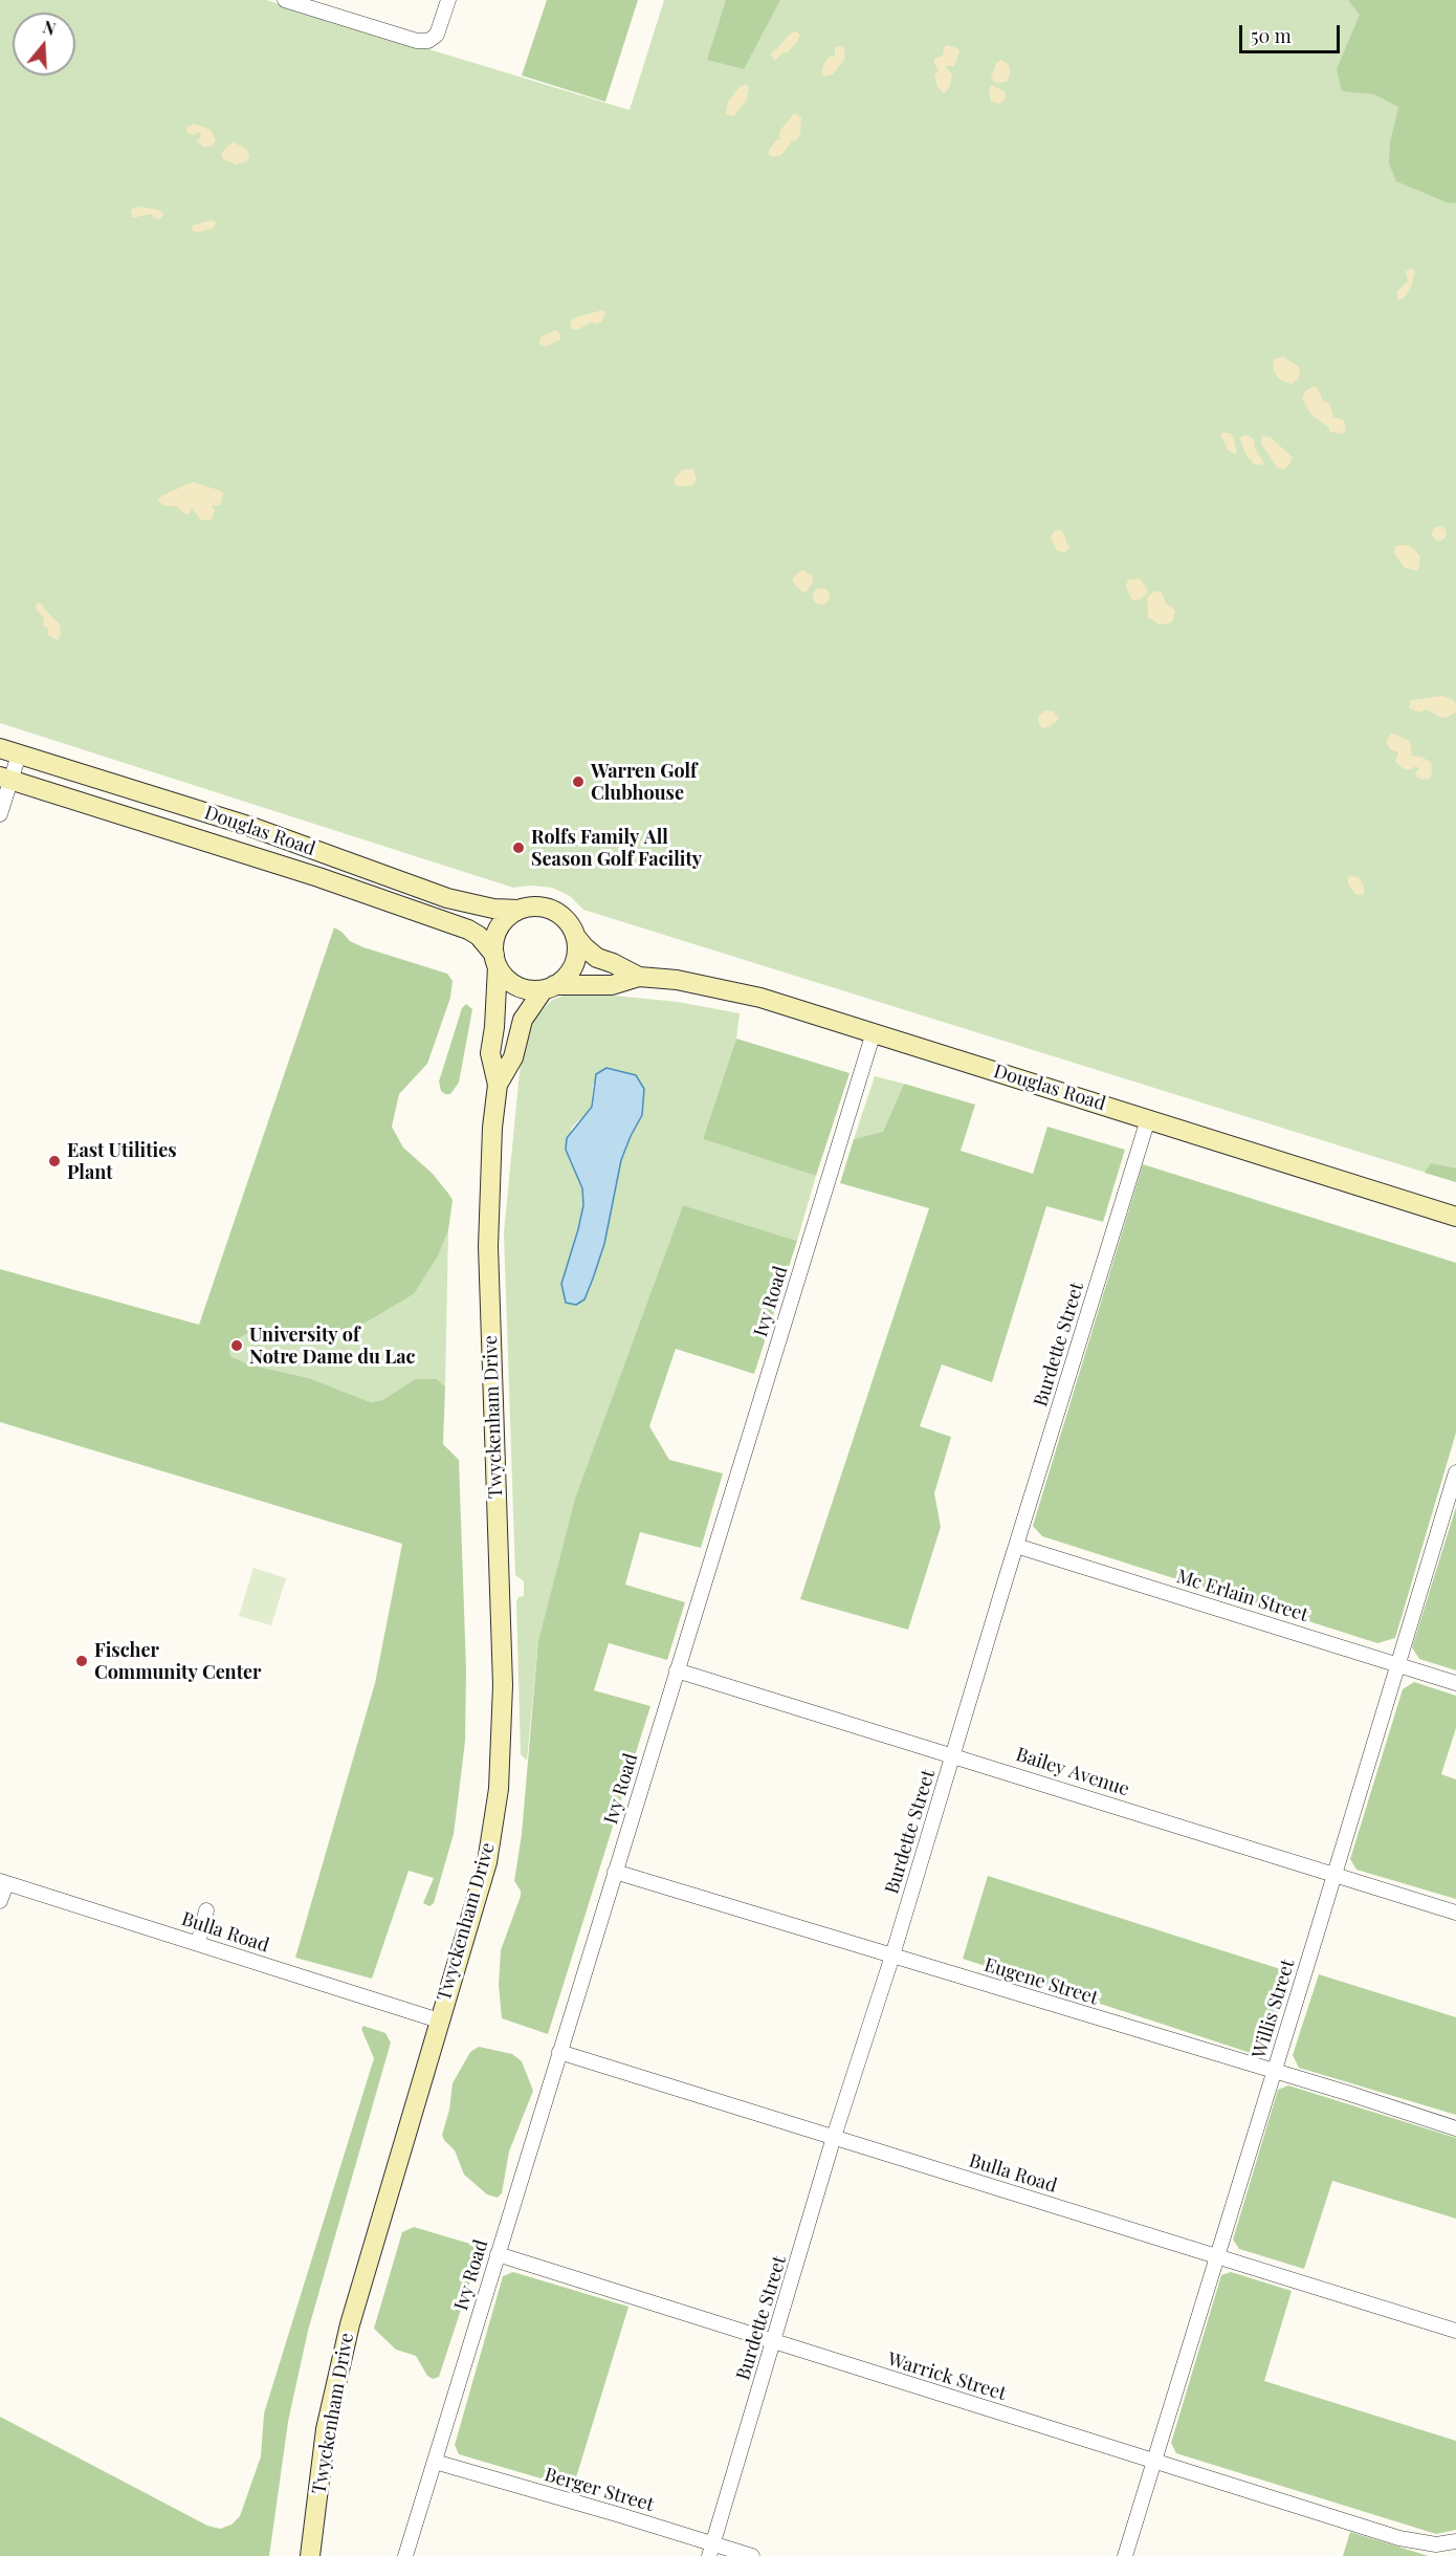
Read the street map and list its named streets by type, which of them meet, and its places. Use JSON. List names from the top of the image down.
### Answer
{
  "streets": {
    "street": [
      "Douglas Road",
      "Ivy Road",
      "Burdette Street",
      "Twyckenham Drive",
      "Mc Erlain Street",
      "Bailey Avenue",
      "Bulla Road",
      "Eugene Street",
      "Willis Street",
      "Warrick Street",
      "Berger Street"
    ]
  },
  "crossings": [
    ["Douglas Road", "Ivy Road"],
    ["Douglas Road", "Burdette Street"],
    ["Douglas Road", "Twyckenham Drive"],
    ["Ivy Road", "Bailey Avenue"],
    ["Ivy Road", "Bulla Road"],
    ["Ivy Road", "Eugene Street"],
    ["Ivy Road", "Warrick Street"],
    ["Ivy Road", "Berger Street"],
    ["Burdette Street", "Mc Erlain Street"],
    ["Burdette Street", "Bailey Avenue"],
    ["Burdette Street", "Bulla Road"],
    ["Burdette Street", "Eugene Street"],
    ["Burdette Street", "Warrick Street"],
    ["Burdette Street", "Berger Street"],
    ["Twyckenham Drive", "Bulla Road"],
    ["Mc Erlain Street", "Willis Street"],
    ["Bailey Avenue", "Willis Street"],
    ["Bulla Road", "Willis Street"],
    ["Eugene Street", "Willis Street"],
    ["Willis Street", "Warrick Street"]
  ],
  "places": [
    "Warren Golf Clubhouse",
    "Rolfs Family All Season Golf Facility",
    "East Utilities Plant",
    "University of Notre Dame du Lac",
    "Fischer Community Center"
  ],
  "scale_bar": "50 m",
  "north": "top"
}
